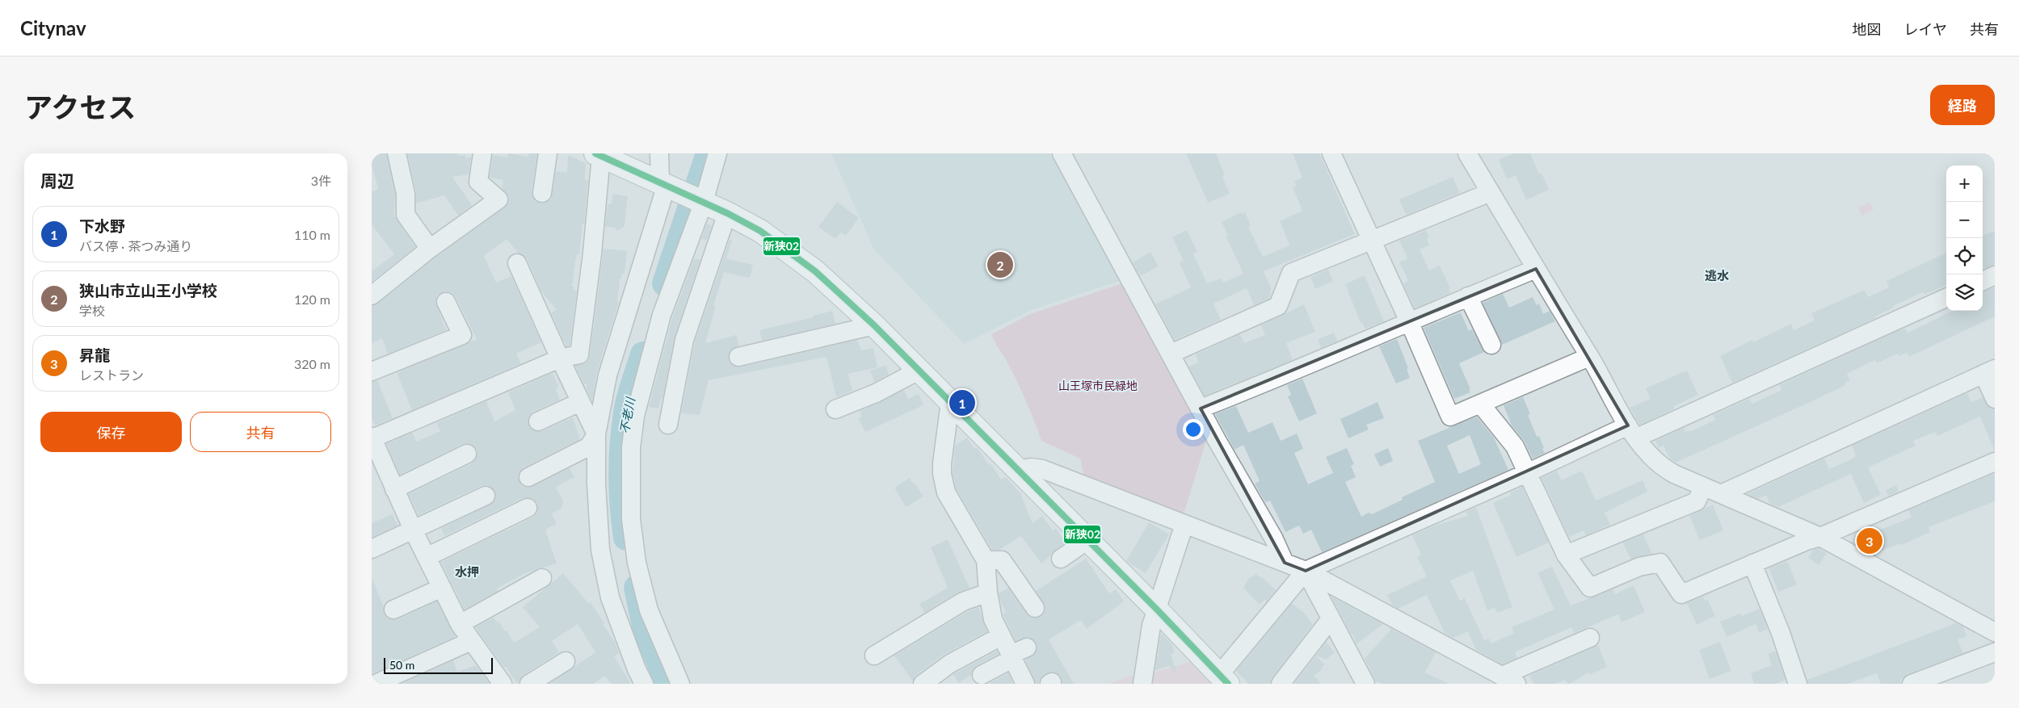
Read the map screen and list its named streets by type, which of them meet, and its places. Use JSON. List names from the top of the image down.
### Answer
{
  "districts": ["逃水", "水押"],
  "water": ["不老川"],
  "parks": ["山王塚市民緑地"],
  "lines": ["transit line 新狭02"],
  "scale_bar": "50 m",
  "page": {
    "header": "Citynav",
    "nav": ["地図", "レイヤ", "共有"],
    "title": "アクセス",
    "buttons": [
      "経路",
      ["保存", "共有"]
    ],
    "heading": ["周辺", "3件"],
    "map_buttons": ["+", "−"],
    "list": [
      {
        "mark": "1",
        "name": "下水野",
        "note": "バス停 · 茶つみ通り",
        "value": "110 m"
      },
      {
        "mark": "2",
        "name": "狭山市立山王小学校",
        "note": "学校",
        "value": "120 m"
      },
      {
        "mark": "3",
        "name": "昇龍",
        "note": "レストラン",
        "value": "320 m"
      }
    ],
    "pins": ["2", "1", "3"],
    "scale": "50 m"
  }
}
